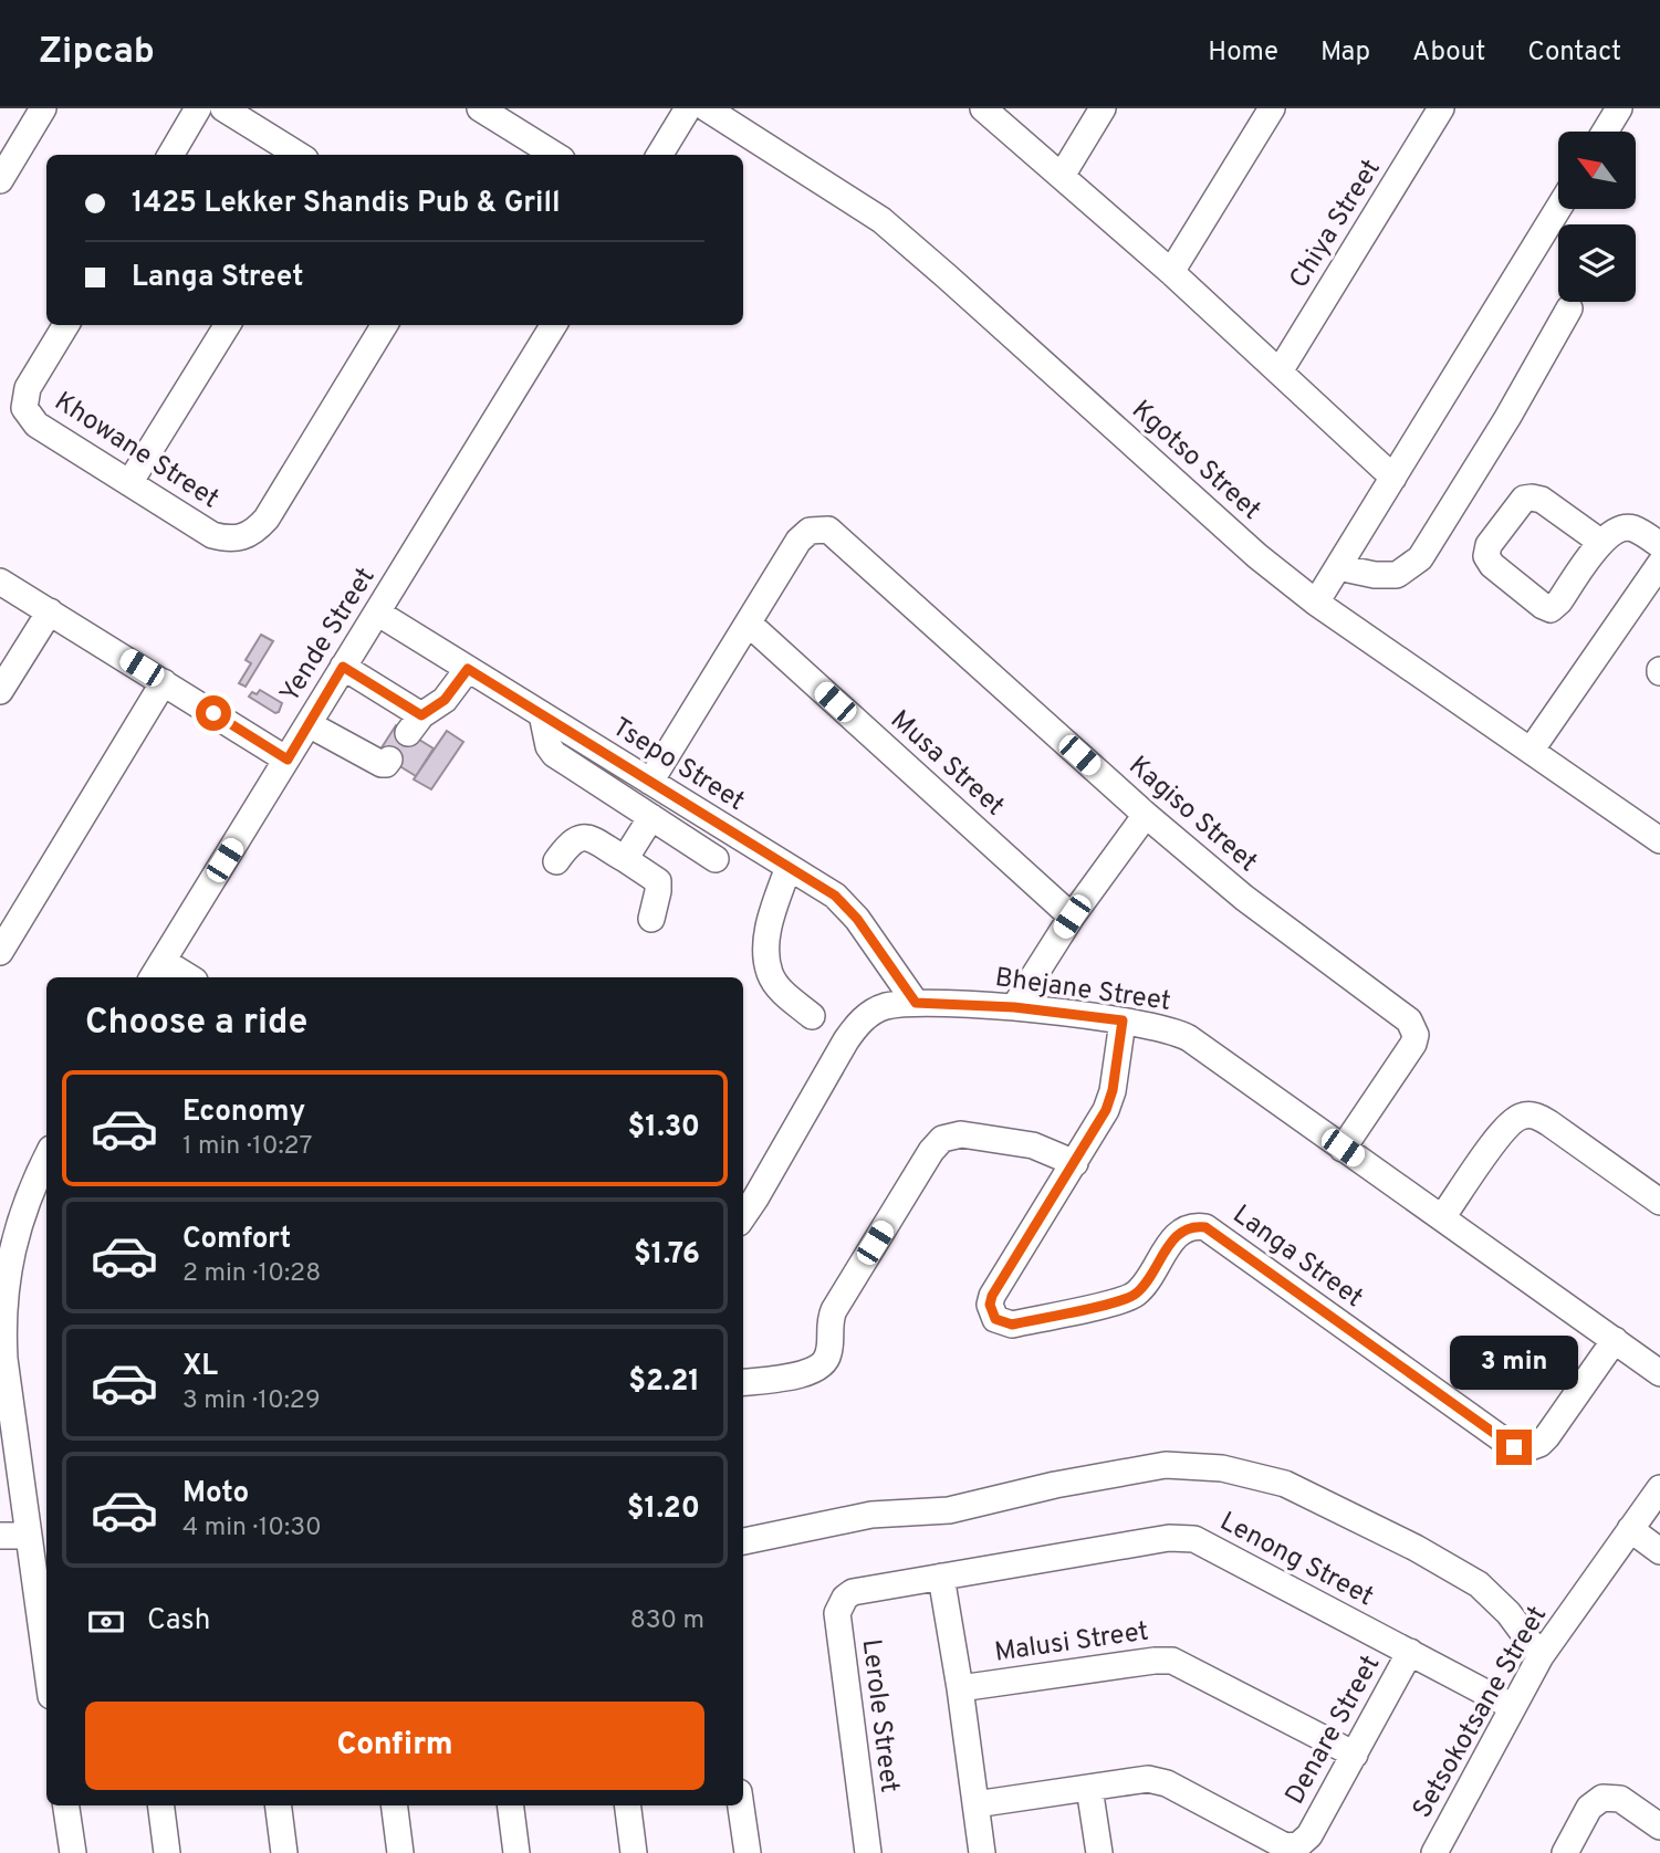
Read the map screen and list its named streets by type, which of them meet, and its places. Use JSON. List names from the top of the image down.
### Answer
{
  "streets": {
    "street": [
      "Chiya Street",
      "Khowane Street",
      "Kgotso Street",
      "Yende Street",
      "Musa Street",
      "Tsepo Street",
      "Kagiso Street",
      "Bhejane Street",
      "Langa Street",
      "Lenong Street",
      "Malusi Street",
      "Setsokotsane Street",
      "Lerole Street",
      "Denare Street"
    ]
  },
  "crossings": [
    ["Yende Street", "Tsepo Street"],
    ["Musa Street", "Kagiso Street"],
    ["Tsepo Street", "Bhejane Street"],
    ["Kagiso Street", "Bhejane Street"],
    ["Bhejane Street", "Langa Street"],
    ["Lenong Street", "Setsokotsane Street"],
    ["Lenong Street", "Lerole Street"],
    ["Lenong Street", "Denare Street"],
    ["Malusi Street", "Denare Street"]
  ],
  "north": "top left",
  "page": {
    "header": "Zipcab",
    "nav": [
      "Home",
      "Map",
      "About",
      "Contact"
    ],
    "banner": ["1425 Lekker Shandis Pub & Grill", "Langa Street"],
    "heading": "Choose a ride",
    "list": [
      {
        "name": "Economy",
        "note": "1 min · 10:27",
        "value": "$1.30"
      },
      {
        "name": "Comfort",
        "note": "2 min · 10:28",
        "value": "$1.76"
      },
      {
        "name": "XL",
        "note": "3 min · 10:29",
        "value": "$2.21"
      },
      {
        "name": "Moto",
        "note": "4 min · 10:30",
        "value": "$1.20"
      }
    ],
    "bubble": "3 min",
    "pay": ["Cash", "830 m"],
    "buttons": "Confirm"
  }
}
